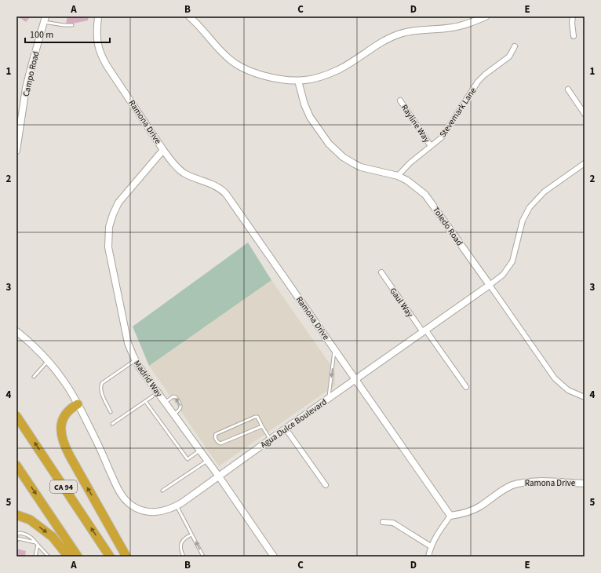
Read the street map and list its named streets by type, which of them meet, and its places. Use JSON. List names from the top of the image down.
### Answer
{
  "streets": {
    "highway": ["CA 94"],
    "street": [
      "Campo Road",
      "Stevemark Lane",
      "Ramona Drive",
      "Rayline Way",
      "Toledo Road",
      "Gaul Way",
      "Madrid Way",
      "Agua Dulce Boulevard"
    ]
  },
  "crossings": [
    ["Stevemark Lane", "Rayline Way"],
    ["Stevemark Lane", "Toledo Road"],
    ["Ramona Drive", "Madrid Way"],
    ["Ramona Drive", "Agua Dulce Boulevard"],
    ["Toledo Road", "Agua Dulce Boulevard"],
    ["Gaul Way", "Agua Dulce Boulevard"],
    ["Madrid Way", "Agua Dulce Boulevard"]
  ],
  "scale_bar": "100 m",
  "grid": {
    "columns": [
      "A",
      "B",
      "C",
      "D",
      "E"
    ],
    "rows": [
      "1",
      "2",
      "3",
      "4",
      "5"
    ]
  }
}
